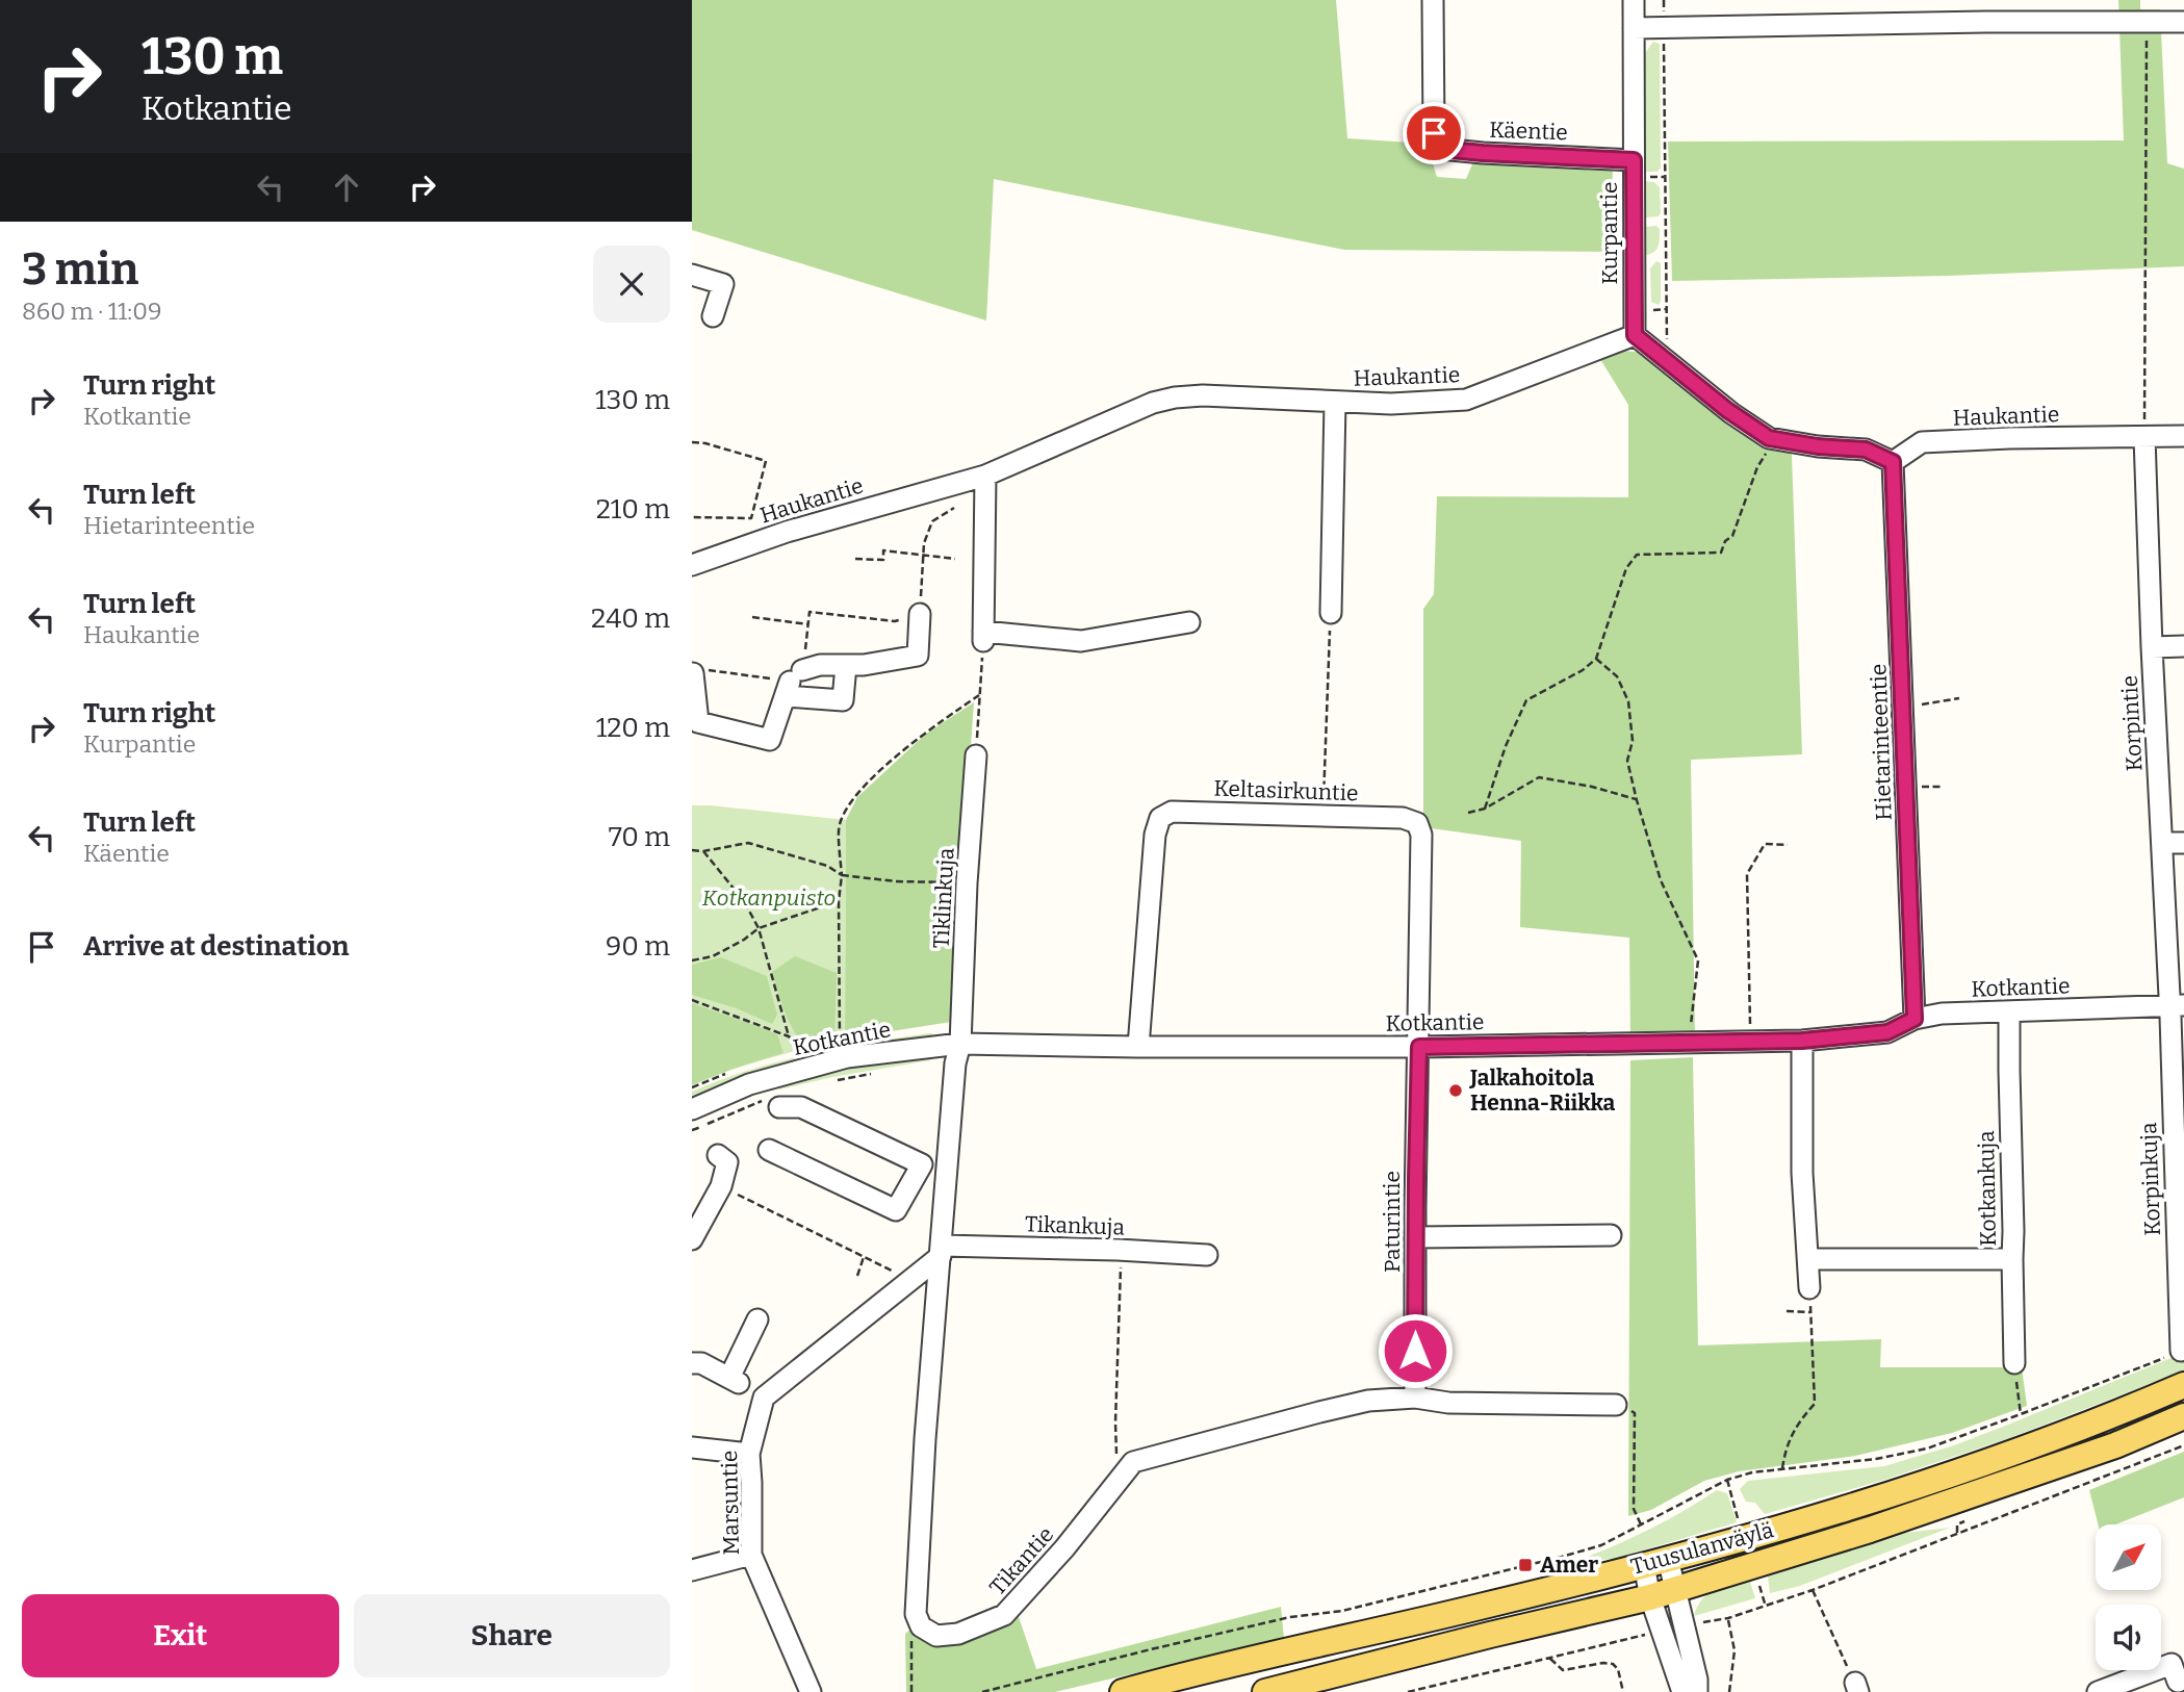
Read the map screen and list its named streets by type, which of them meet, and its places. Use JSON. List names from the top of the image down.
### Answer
{
  "streets": {
    "main road": ["Tuusulanväylä"],
    "street": [
      "Käentie",
      "Kurpantie",
      "Haukantie",
      "Korpintie",
      "Hietarinteentie",
      "Keltasirkuntie",
      "Tiklinkuja",
      "Kotkantie",
      "Korpinkuja",
      "Kotkankuja",
      "Paturintie",
      "Tikankuja",
      "Marsuntie",
      "Tikantie"
    ]
  },
  "crossings": [
    ["Käentie", "Kurpantie"],
    ["Kurpantie", "Haukantie"],
    ["Haukantie", "Korpintie"],
    ["Haukantie", "Hietarinteentie"],
    ["Korpintie", "Kotkantie"],
    ["Korpintie", "Korpinkuja"],
    ["Hietarinteentie", "Kotkantie"],
    ["Keltasirkuntie", "Kotkantie"],
    ["Keltasirkuntie", "Paturintie"],
    ["Tiklinkuja", "Kotkantie"],
    ["Kotkantie", "Korpinkuja"],
    ["Kotkantie", "Kotkankuja"],
    ["Kotkantie", "Paturintie"],
    ["Paturintie", "Tikantie"],
    ["Tikankuja", "Marsuntie"]
  ],
  "parks": ["Kotkanpuisto"],
  "places": {
    "other": ["Jalkahoitola Henna-Riikka"],
    "transit": ["Amer"]
  },
  "north": "top right",
  "page": {
    "turn": ["130 m", "Kotkantie"],
    "heading": ["3 min", "860 m · 11:09"],
    "list": [
      {
        "name": "Turn right",
        "note": "Kotkantie",
        "value": "130 m"
      },
      {
        "name": "Turn left",
        "note": "Hietarinteentie",
        "value": "210 m"
      },
      {
        "name": "Turn left",
        "note": "Haukantie",
        "value": "240 m"
      },
      {
        "name": "Turn right",
        "note": "Kurpantie",
        "value": "120 m"
      },
      {
        "name": "Turn left",
        "note": "Käentie",
        "value": "70 m"
      },
      {
        "name": "Arrive at destination",
        "value": "90 m"
      }
    ],
    "buttons": ["Exit", "Share"]
  }
}
